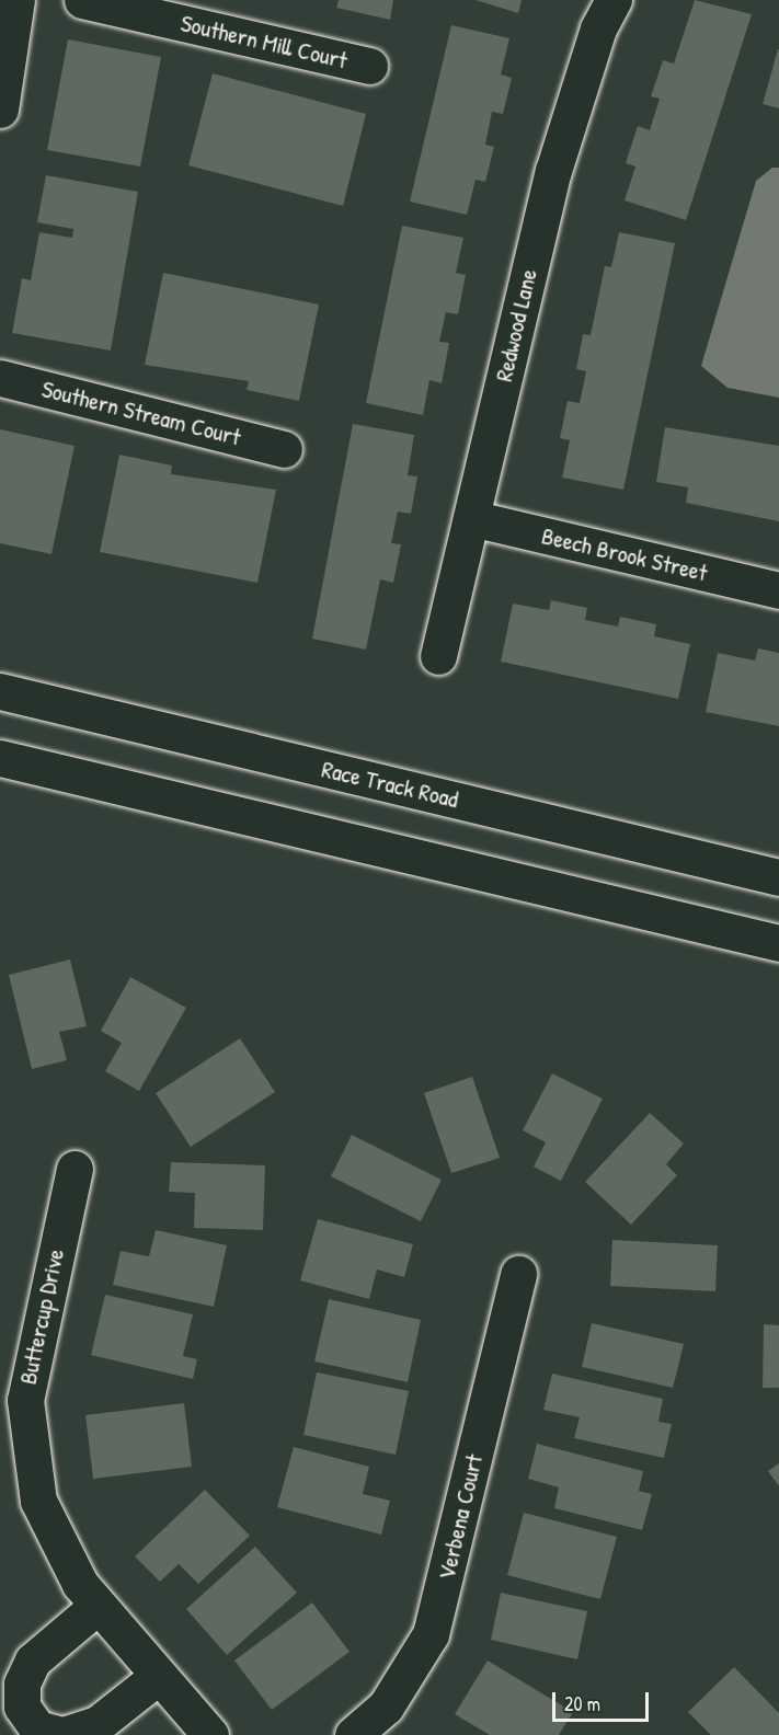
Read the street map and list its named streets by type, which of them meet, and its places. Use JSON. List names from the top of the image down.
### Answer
{
  "streets": {
    "street": [
      "Southern Mill Court",
      "Redwood Lane",
      "Southern Stream Court",
      "Beech Brook Street",
      "Race Track Road",
      "Buttercup Drive",
      "Verbena Court"
    ]
  },
  "crossings": [
    ["Redwood Lane", "Beech Brook Street"]
  ],
  "scale_bar": "20 m"
}
